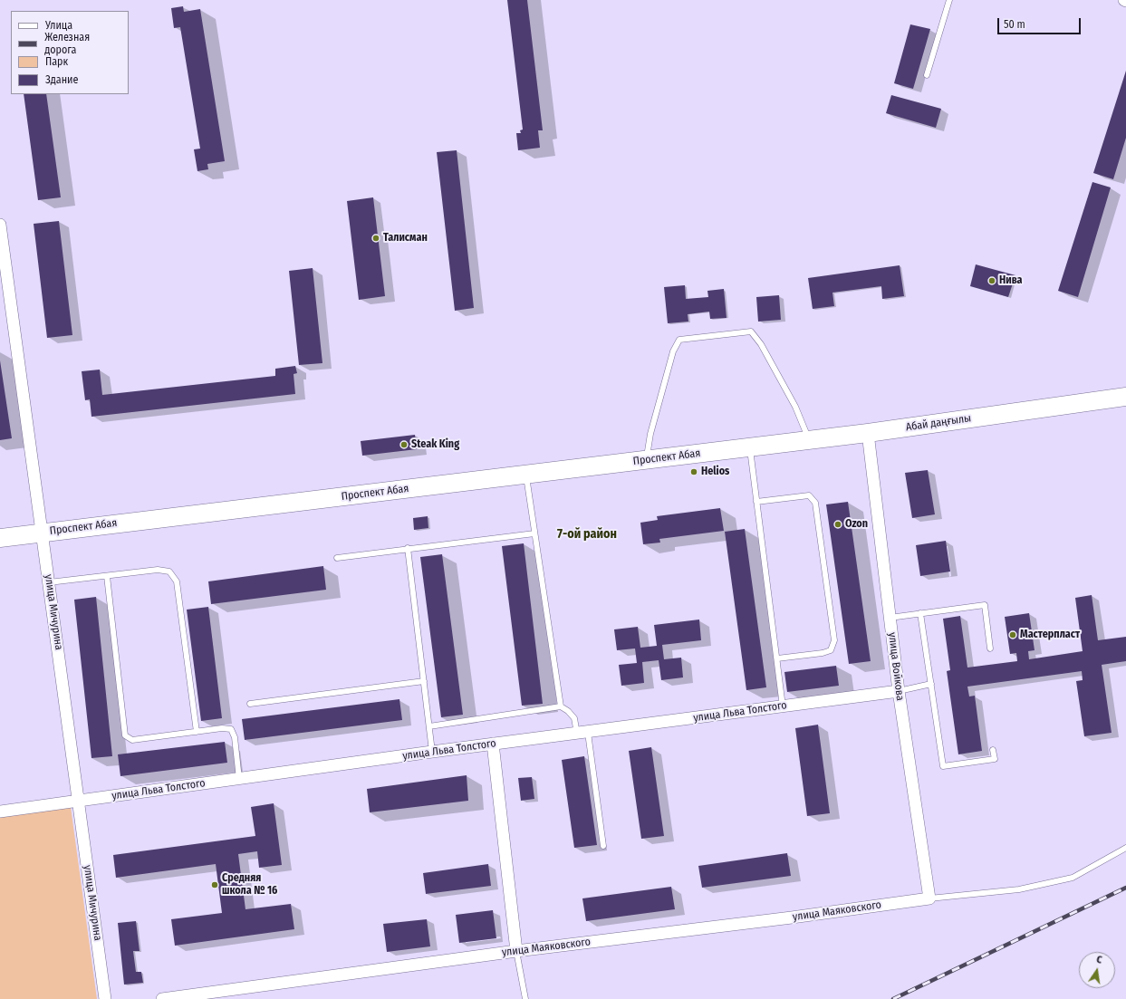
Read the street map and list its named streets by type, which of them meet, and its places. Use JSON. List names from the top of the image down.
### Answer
{
  "streets": {
    "main road": ["Абай даңғылы", "Проспект Абая"],
    "street": [
      "улица Мичурина",
      "улица Войкова",
      "улица Льва Толстого",
      "улица Маяковского"
    ]
  },
  "crossings": [
    ["Абай даңғылы", "Проспект Абая"],
    ["Абай даңғылы", "улица Войкова"],
    ["Проспект Абая", "улица Мичурина"],
    ["улица Мичурина", "улица Льва Толстого"],
    ["улица Войкова", "улица Льва Толстого"],
    ["улица Войкова", "улица Маяковского"]
  ],
  "districts": ["7-ой район"],
  "places": [
    "Талисман",
    "Нива",
    "Steak King",
    "Helios",
    "Ozon",
    "Мастерпласт",
    "Средняя школа № 16"
  ],
  "legend": [
    "Улица",
    "Железная дорога",
    "Парк",
    "Здание"
  ],
  "scale_bar": "50 m",
  "north": "top"
}
